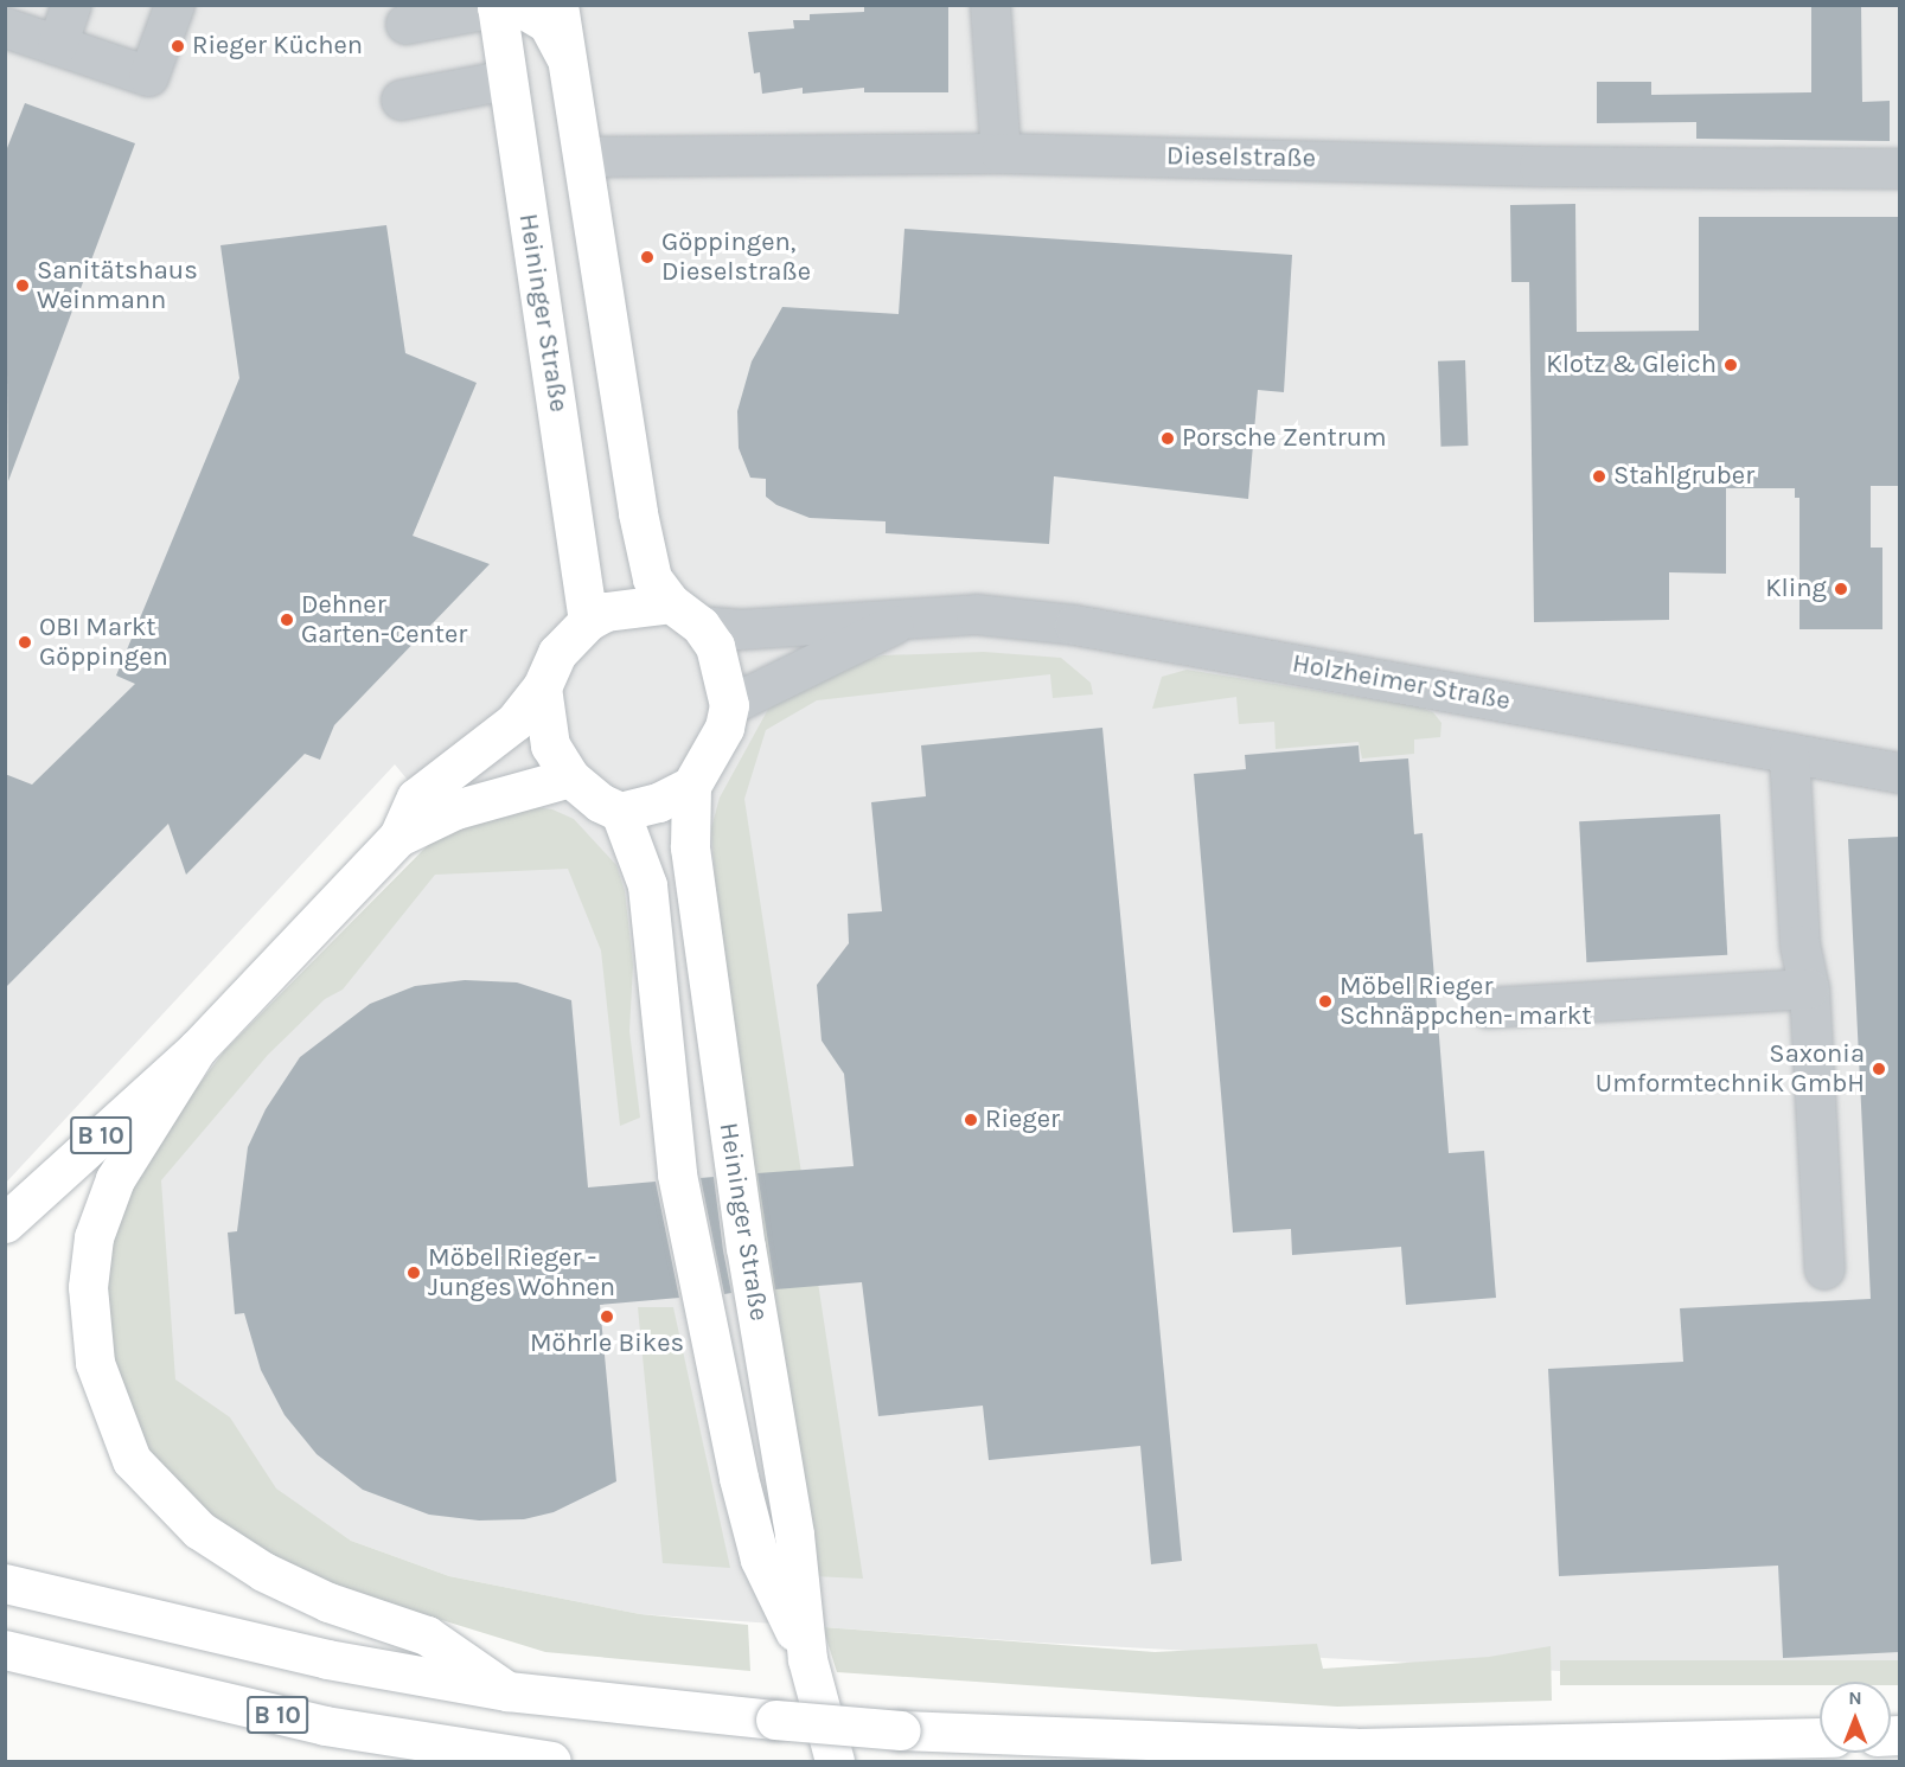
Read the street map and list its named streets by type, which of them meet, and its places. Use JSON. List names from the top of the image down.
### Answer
{
  "streets": {
    "main road": ["Heininger Straße", "B 10"],
    "street": ["Dieselstraße", "Holzheimer Straße"]
  },
  "crossings": [
    ["Heininger Straße", "Holzheimer Straße"]
  ],
  "places": [
    "Rieger Küchen",
    "Göppingen, Dieselstraße",
    "Sanitätshaus Weinmann",
    "Klotz & Gleich",
    "Porsche Zentrum",
    "Stahlgruber",
    "Kling",
    "Dehner Garten-Center",
    "OBI Markt Göppingen",
    "Möbel Rieger Schnäppchen- markt",
    "Saxonia Umformtechnik GmbH",
    "Rieger",
    "Möbel Rieger - Junges Wohnen",
    "Möhrle Bikes"
  ],
  "north": "top"
}
